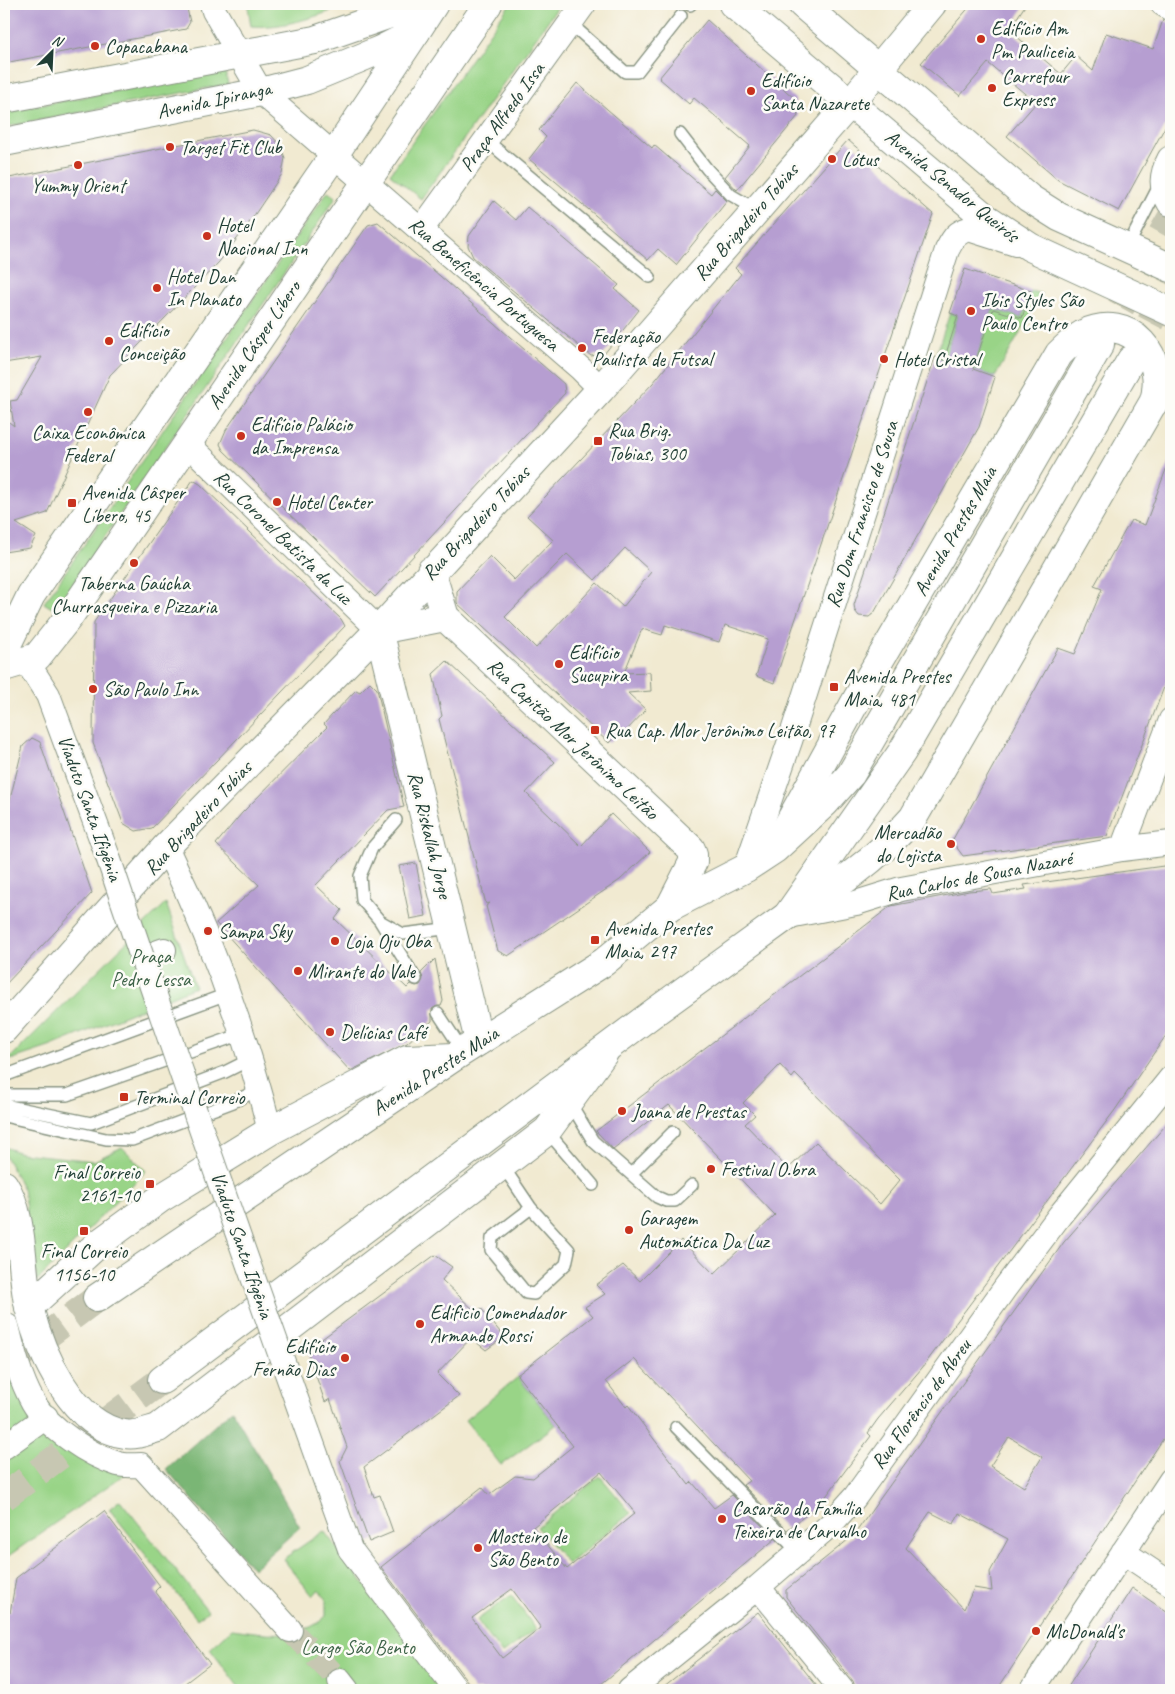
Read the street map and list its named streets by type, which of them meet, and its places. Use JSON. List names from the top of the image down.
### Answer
{
  "streets": {
    "main road": [
      "Avenida Ipiranga",
      "Avenida Senador Queirós",
      "Rua Brigadeiro Tobias",
      "Avenida Cásper Líbero",
      "Avenida Prestes Maia",
      "Rua Capitão Mor Jerônimo Leitão",
      "Rua Riskallah Jorge"
    ],
    "street": [
      "Praça Alfredo Issa",
      "Rua Beneficência Portuguesa",
      "Rua Dom Francisco de Sousa",
      "Rua Coronel Batista da Luz",
      "Viaduto Santa Ifigênia",
      "Rua Carlos de Sousa Nazaré",
      "Rua Florêncio de Abreu"
    ]
  },
  "crossings": [
    ["Avenida Ipiranga", "Rua Beneficência Portuguesa"],
    ["Avenida Ipiranga", "Avenida Cásper Líbero"],
    ["Praça Alfredo Issa", "Rua Beneficência Portuguesa"],
    ["Avenida Senador Queirós", "Rua Brigadeiro Tobias"],
    ["Avenida Senador Queirós", "Rua Dom Francisco de Sousa"],
    ["Rua Brigadeiro Tobias", "Rua Beneficência Portuguesa"],
    ["Rua Brigadeiro Tobias", "Rua Coronel Batista da Luz"],
    ["Rua Brigadeiro Tobias", "Rua Capitão Mor Jerônimo Leitão"],
    ["Rua Brigadeiro Tobias", "Rua Riskallah Jorge"],
    ["Rua Beneficência Portuguesa", "Avenida Cásper Líbero"],
    ["Avenida Cásper Líbero", "Rua Coronel Batista da Luz"],
    ["Avenida Cásper Líbero", "Viaduto Santa Ifigênia"],
    ["Rua Dom Francisco de Sousa", "Avenida Prestes Maia"],
    ["Avenida Prestes Maia", "Rua Capitão Mor Jerônimo Leitão"],
    ["Avenida Prestes Maia", "Rua Riskallah Jorge"],
    ["Avenida Prestes Maia", "Rua Carlos de Sousa Nazaré"],
    ["Rua Coronel Batista da Luz", "Rua Riskallah Jorge"]
  ],
  "parks": ["Praça Pedro Lessa", "Largo São Bento"],
  "places": {
    "other": [
      "Edifício Am Pm Pauliceia",
      "Copacabana",
      "Carrefour Express",
      "Edifício Santa Nazarete",
      "Target Fit Club",
      "Lótus",
      "Yummy Orient",
      "Hotel Nacional Inn",
      "Hotel Dan In Planato",
      "Ibis Styles São Paulo Centro",
      "Edifício Conceição",
      "Federação Paulista de Futsal",
      "Hotel Cristal",
      "Caixa Econômica Federal",
      "Edifício Palácio da Imprensa",
      "Hotel Center",
      "Taberna Gaúcha Churrasqueira e Pizzaria",
      "Edifício Sucupira",
      "São Paulo Inn",
      "Mercadão do Lojista",
      "Sampa Sky",
      "Loja Oju Oba",
      "Mirante do Vale",
      "Delícias Café",
      "Joana de Prestas",
      "Festival O.bra",
      "Garagem Automática Da Luz",
      "Edificio Comendador Armando Rossi",
      "Edifício Fernão Dias",
      "Casarão da Família Teixeira de Carvalho",
      "Mosteiro de São Bento",
      "McDonald's"
    ],
    "transit": [
      "Rua Brig. Tobias, 300",
      "Avenida Câsper Líbero, 45",
      "Avenida Prestes Maia, 481",
      "Rua Cap. Mor Jerônimo Leitão, 97",
      "Avenida Prestes Maia, 297",
      "Terminal Correio",
      "Final Correio 2161-10",
      "Final Correio 1156-10"
    ]
  },
  "north": "top right"
}
